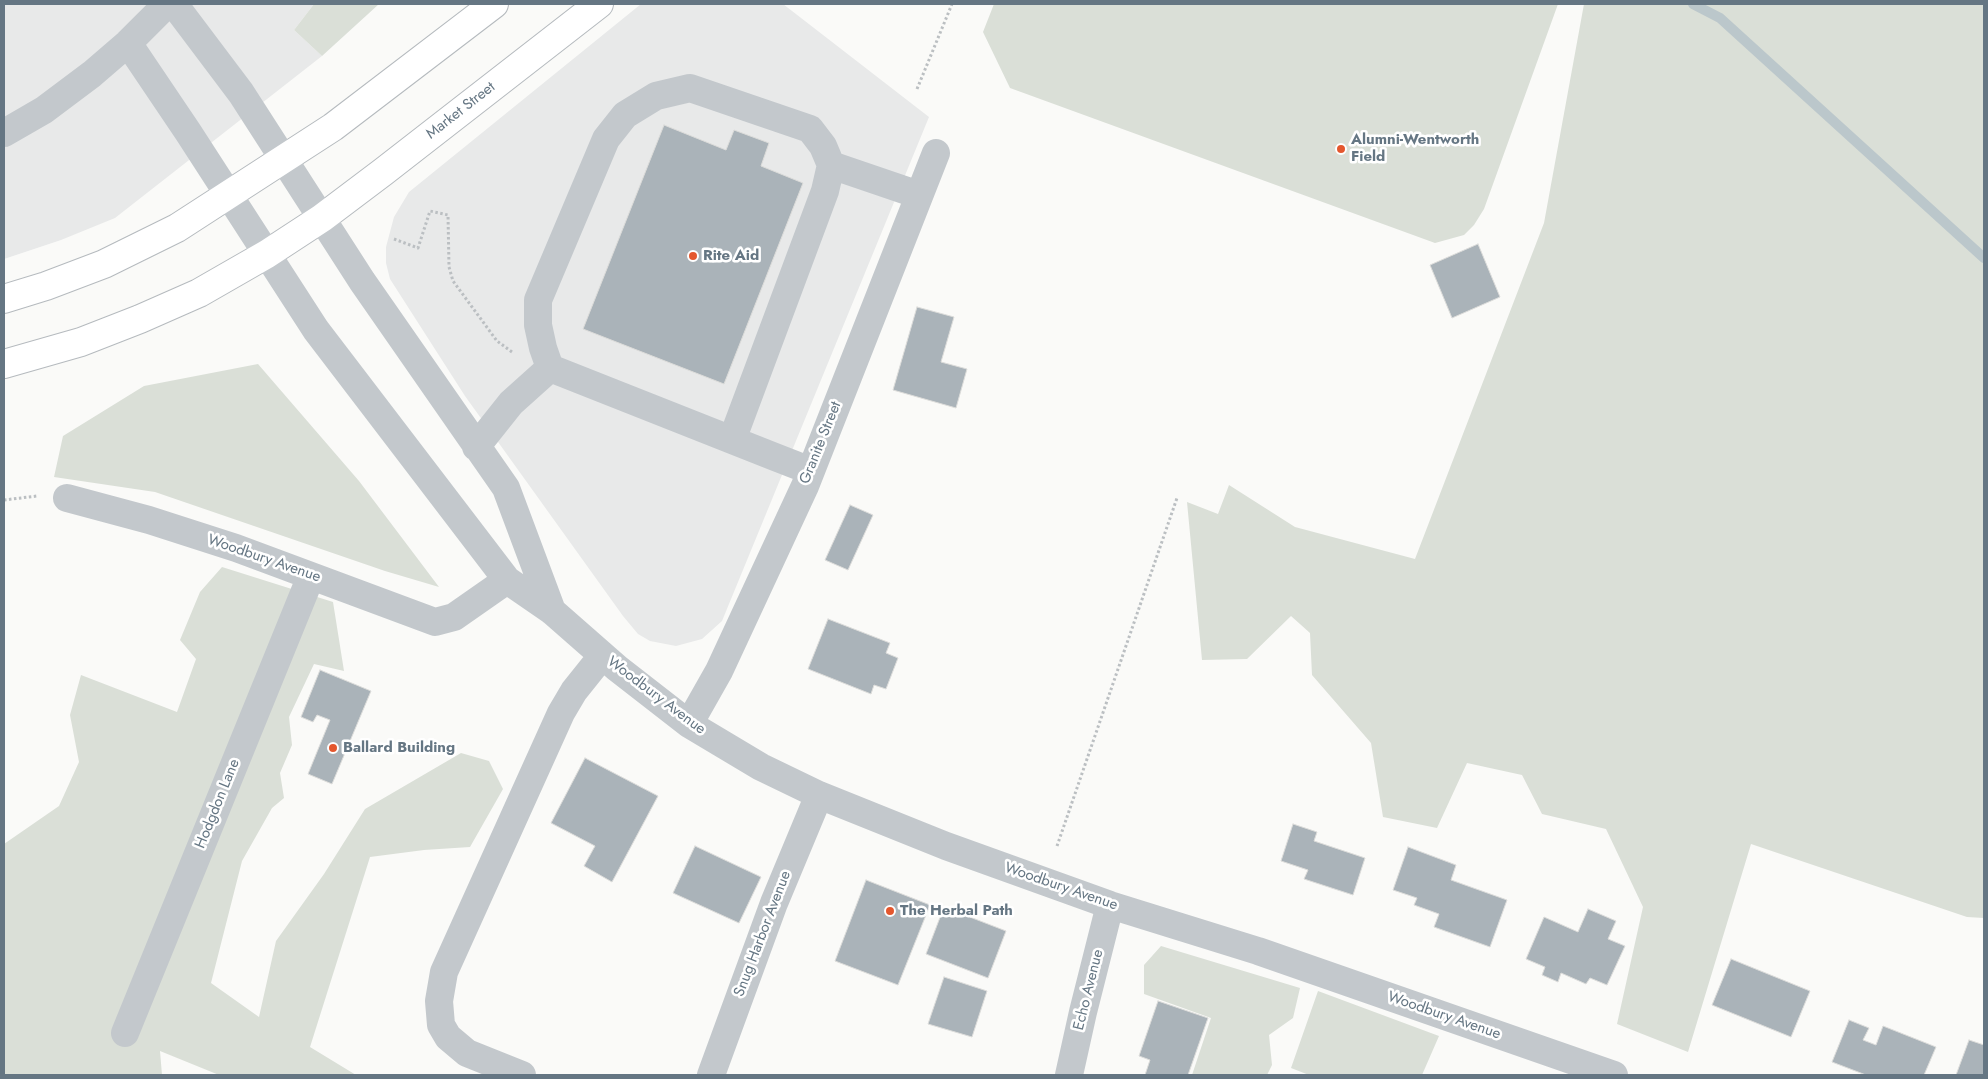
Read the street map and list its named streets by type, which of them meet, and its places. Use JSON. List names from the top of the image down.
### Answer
{
  "streets": {
    "main road": ["Market Street"],
    "street": [
      "Granite Street",
      "Woodbury Avenue",
      "Hodgdon Lane",
      "Snug Harbor Avenue",
      "Echo Avenue"
    ]
  },
  "crossings": [
    ["Market Street", "Woodbury Avenue"],
    ["Granite Street", "Woodbury Avenue"],
    ["Woodbury Avenue", "Hodgdon Lane"],
    ["Woodbury Avenue", "Snug Harbor Avenue"],
    ["Woodbury Avenue", "Echo Avenue"]
  ],
  "places": [
    "Alumni-Wentworth Field",
    "Rite Aid",
    "Ballard Building",
    "The Herbal Path"
  ]
}
